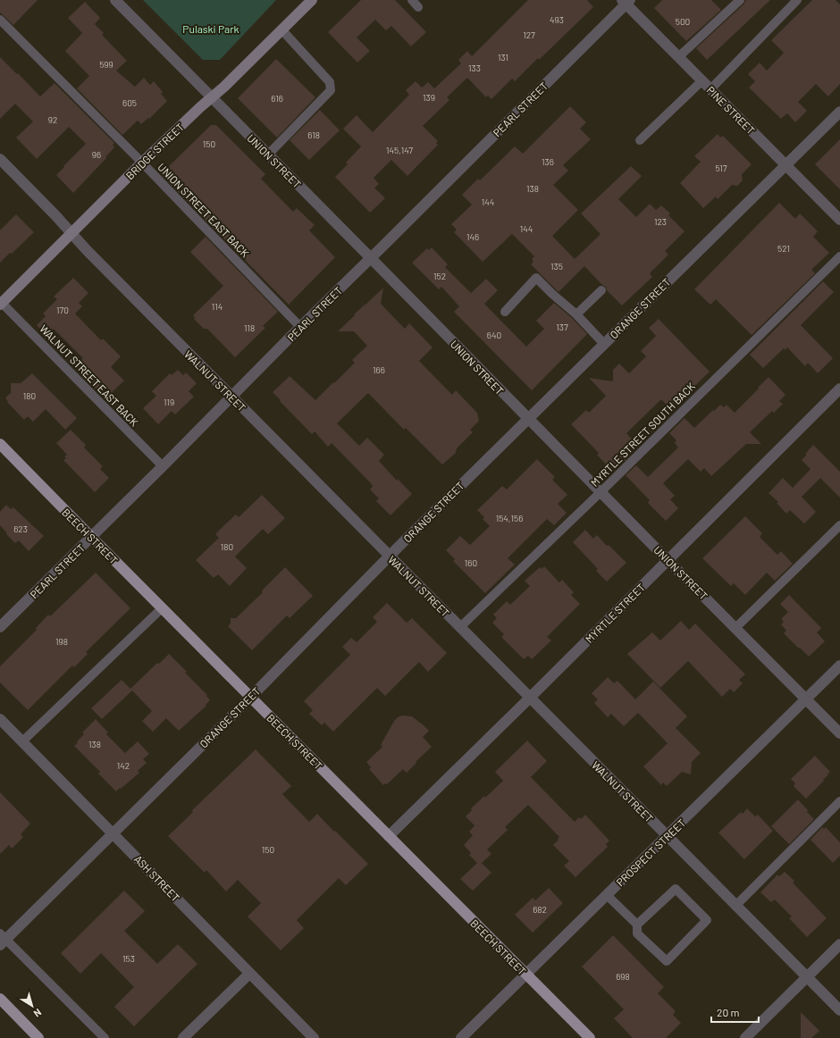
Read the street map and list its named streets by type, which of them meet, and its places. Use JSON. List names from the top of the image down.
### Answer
{
  "streets": {
    "main road": ["BRIDGE STREET", "BEECH STREET"],
    "street": [
      "PEARL STREET",
      "PINE STREET",
      "UNION STREET",
      "ORANGE STREET",
      "WALNUT STREET",
      "MYRTLE STREET",
      "PROSPECT STREET",
      "ASH STREET"
    ],
    "lane": ["UNION STREET EAST BACK", "WALNUT STREET EAST BACK", "MYRTLE STREET SOUTH BACK"]
  },
  "crossings": [
    ["PEARL STREET", "PINE STREET"],
    ["PEARL STREET", "UNION STREET"],
    ["PEARL STREET", "UNION STREET EAST BACK"],
    ["PEARL STREET", "WALNUT STREET EAST BACK"],
    ["PEARL STREET", "WALNUT STREET"],
    ["PEARL STREET", "BEECH STREET"],
    ["PINE STREET", "ORANGE STREET"],
    ["BRIDGE STREET", "UNION STREET"],
    ["BRIDGE STREET", "UNION STREET EAST BACK"],
    ["BRIDGE STREET", "WALNUT STREET EAST BACK"],
    ["BRIDGE STREET", "WALNUT STREET"],
    ["UNION STREET", "ORANGE STREET"],
    ["UNION STREET", "MYRTLE STREET SOUTH BACK"],
    ["UNION STREET", "MYRTLE STREET"],
    ["UNION STREET", "PROSPECT STREET"],
    ["ORANGE STREET", "WALNUT STREET"],
    ["ORANGE STREET", "BEECH STREET"],
    ["ORANGE STREET", "ASH STREET"],
    ["WALNUT STREET", "MYRTLE STREET SOUTH BACK"],
    ["WALNUT STREET", "MYRTLE STREET"],
    ["WALNUT STREET", "PROSPECT STREET"],
    ["BEECH STREET", "MYRTLE STREET"],
    ["BEECH STREET", "PROSPECT STREET"]
  ],
  "parks": ["Pulaski Park"],
  "house_numbers": [
    "493",
    "500",
    "127",
    "131",
    "599",
    "133",
    "139",
    "616",
    "605",
    "92",
    "618",
    "150",
    "145,147",
    "96",
    "136",
    "517",
    "138",
    "144",
    "123",
    "144",
    "146",
    "521",
    "135",
    "152",
    "114",
    "170",
    "137",
    "118",
    "640",
    "166",
    "180",
    "119",
    "154,156",
    "623",
    "180",
    "160",
    "198",
    "138",
    "142",
    "150",
    "682",
    "153",
    "698"
  ],
  "scale_bar": "20 m",
  "north": "bottom right"
}
